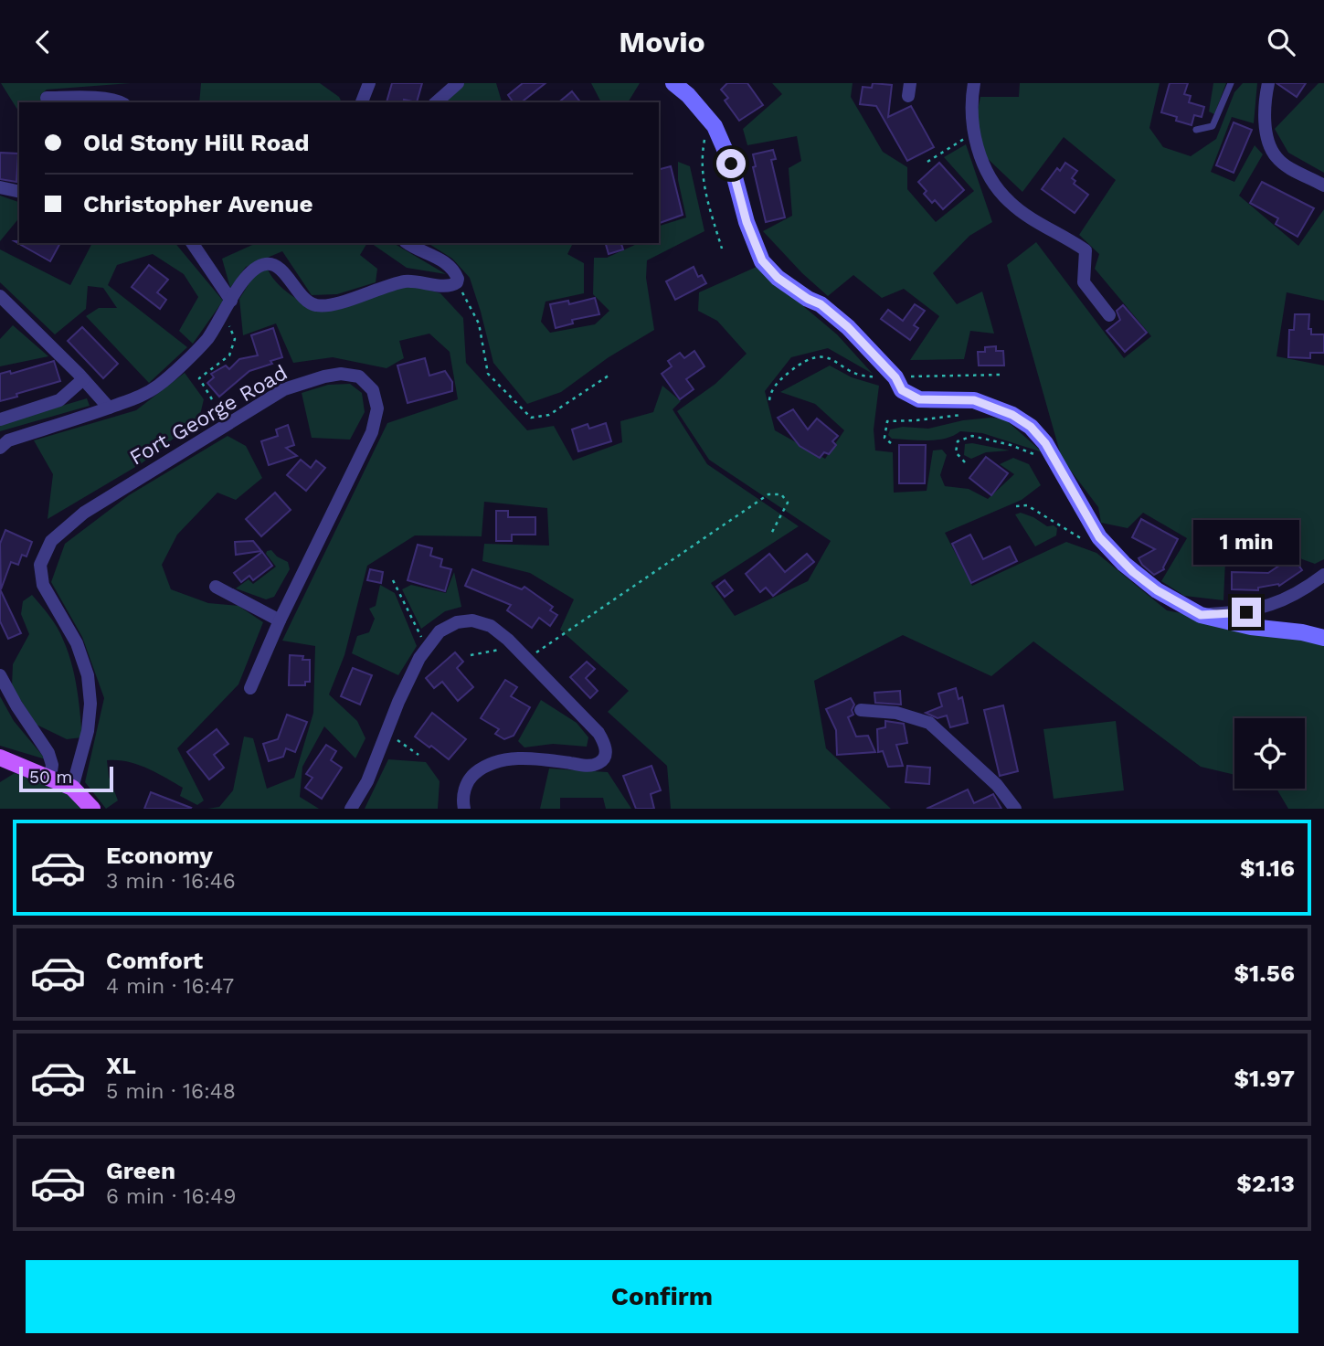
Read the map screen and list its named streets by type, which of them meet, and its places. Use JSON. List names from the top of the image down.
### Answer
{
  "streets": {
    "street": ["Fort George Road"]
  },
  "scale_bar": "50 m",
  "page": {
    "header": "Movio",
    "banner": ["Old Stony Hill Road", "Christopher Avenue"],
    "bubble": "1 min",
    "scale": "50 m",
    "list": [
      {
        "name": "Economy",
        "note": "3 min · 16:46",
        "value": "$1.16"
      },
      {
        "name": "Comfort",
        "note": "4 min · 16:47",
        "value": "$1.56"
      },
      {
        "name": "XL",
        "note": "5 min · 16:48",
        "value": "$1.97"
      },
      {
        "name": "Green",
        "note": "6 min · 16:49",
        "value": "$2.13"
      }
    ],
    "buttons": "Confirm"
  }
}
